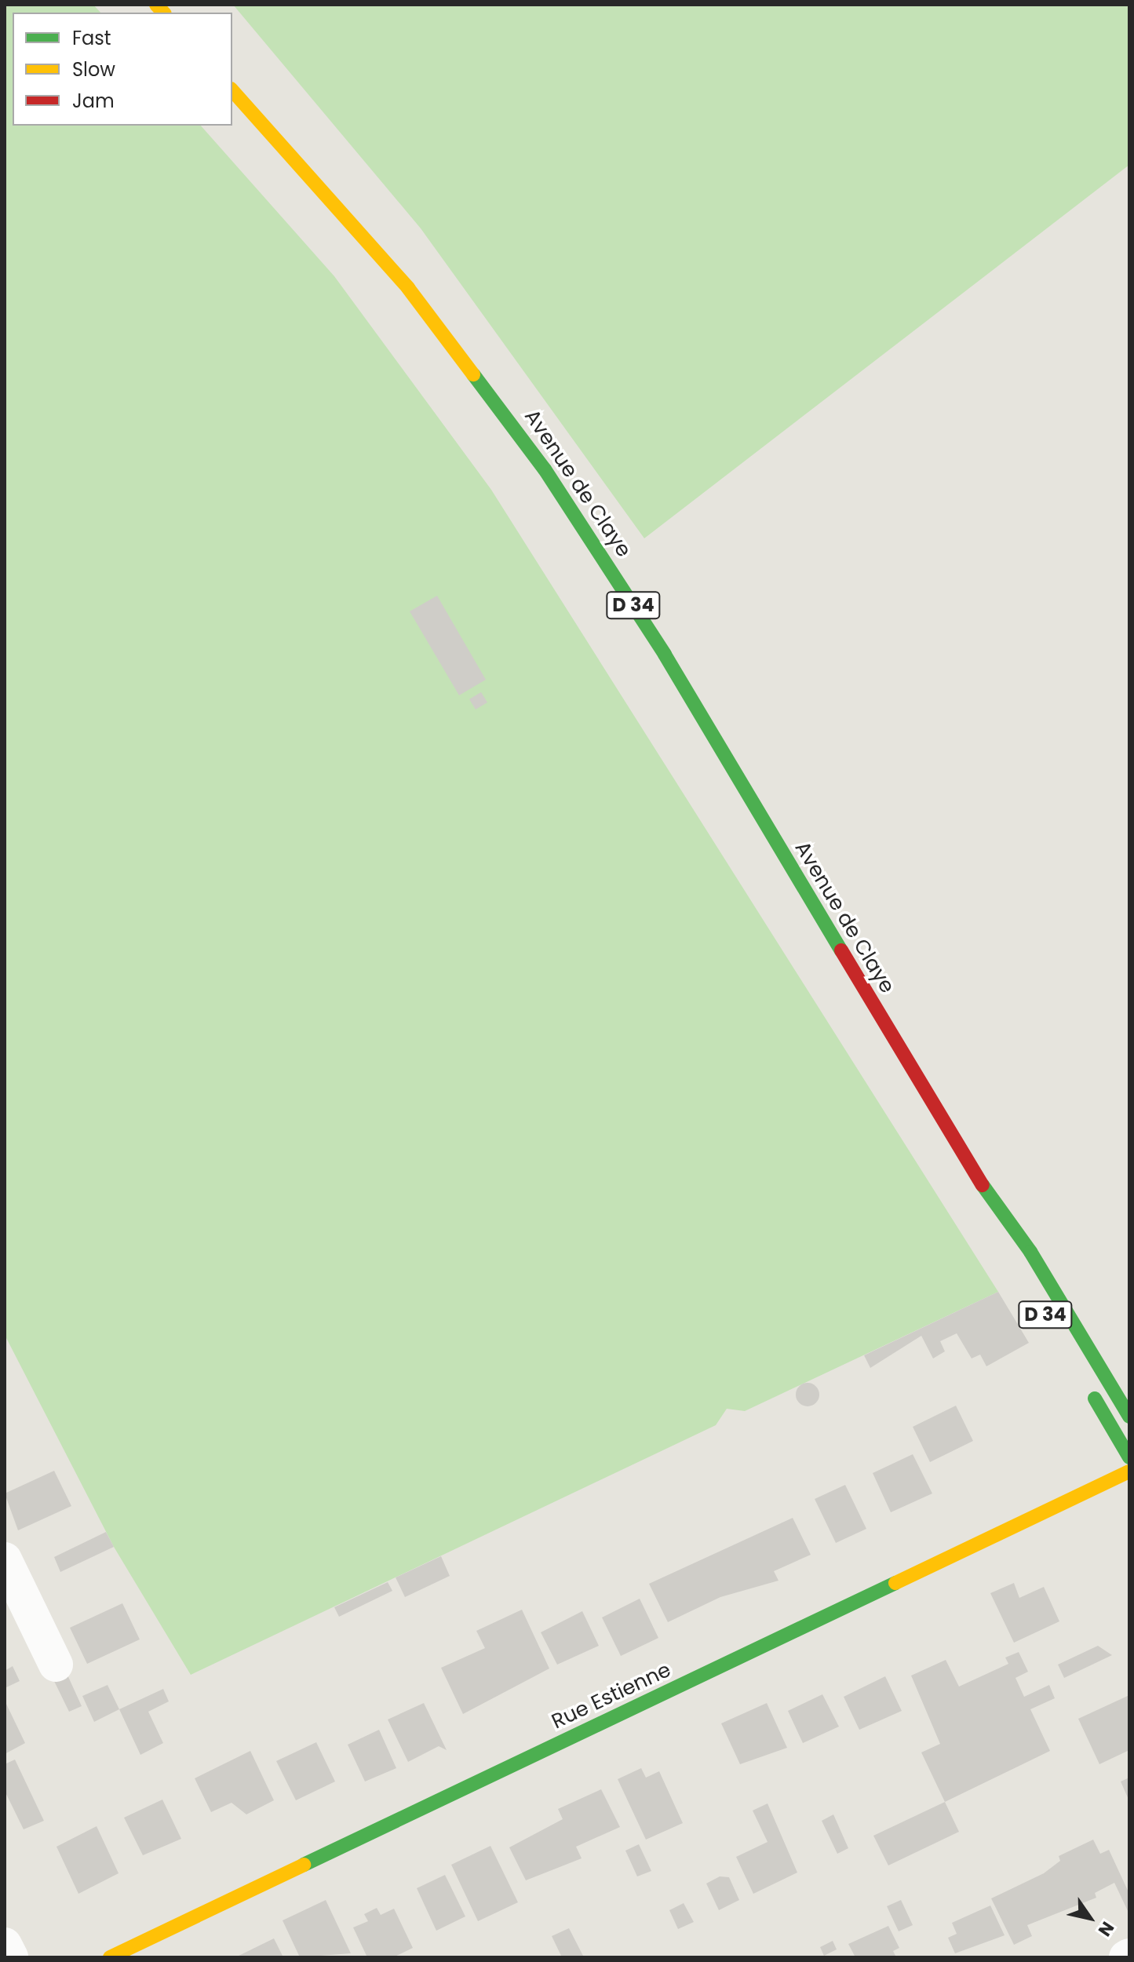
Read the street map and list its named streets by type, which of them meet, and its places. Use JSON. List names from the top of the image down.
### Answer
{
  "streets": {
    "main road": ["Avenue de Claye", "D 34", "Rue Estienne"]
  },
  "legend": ["Fast", "Slow", "Jam"],
  "north": "bottom right"
}
